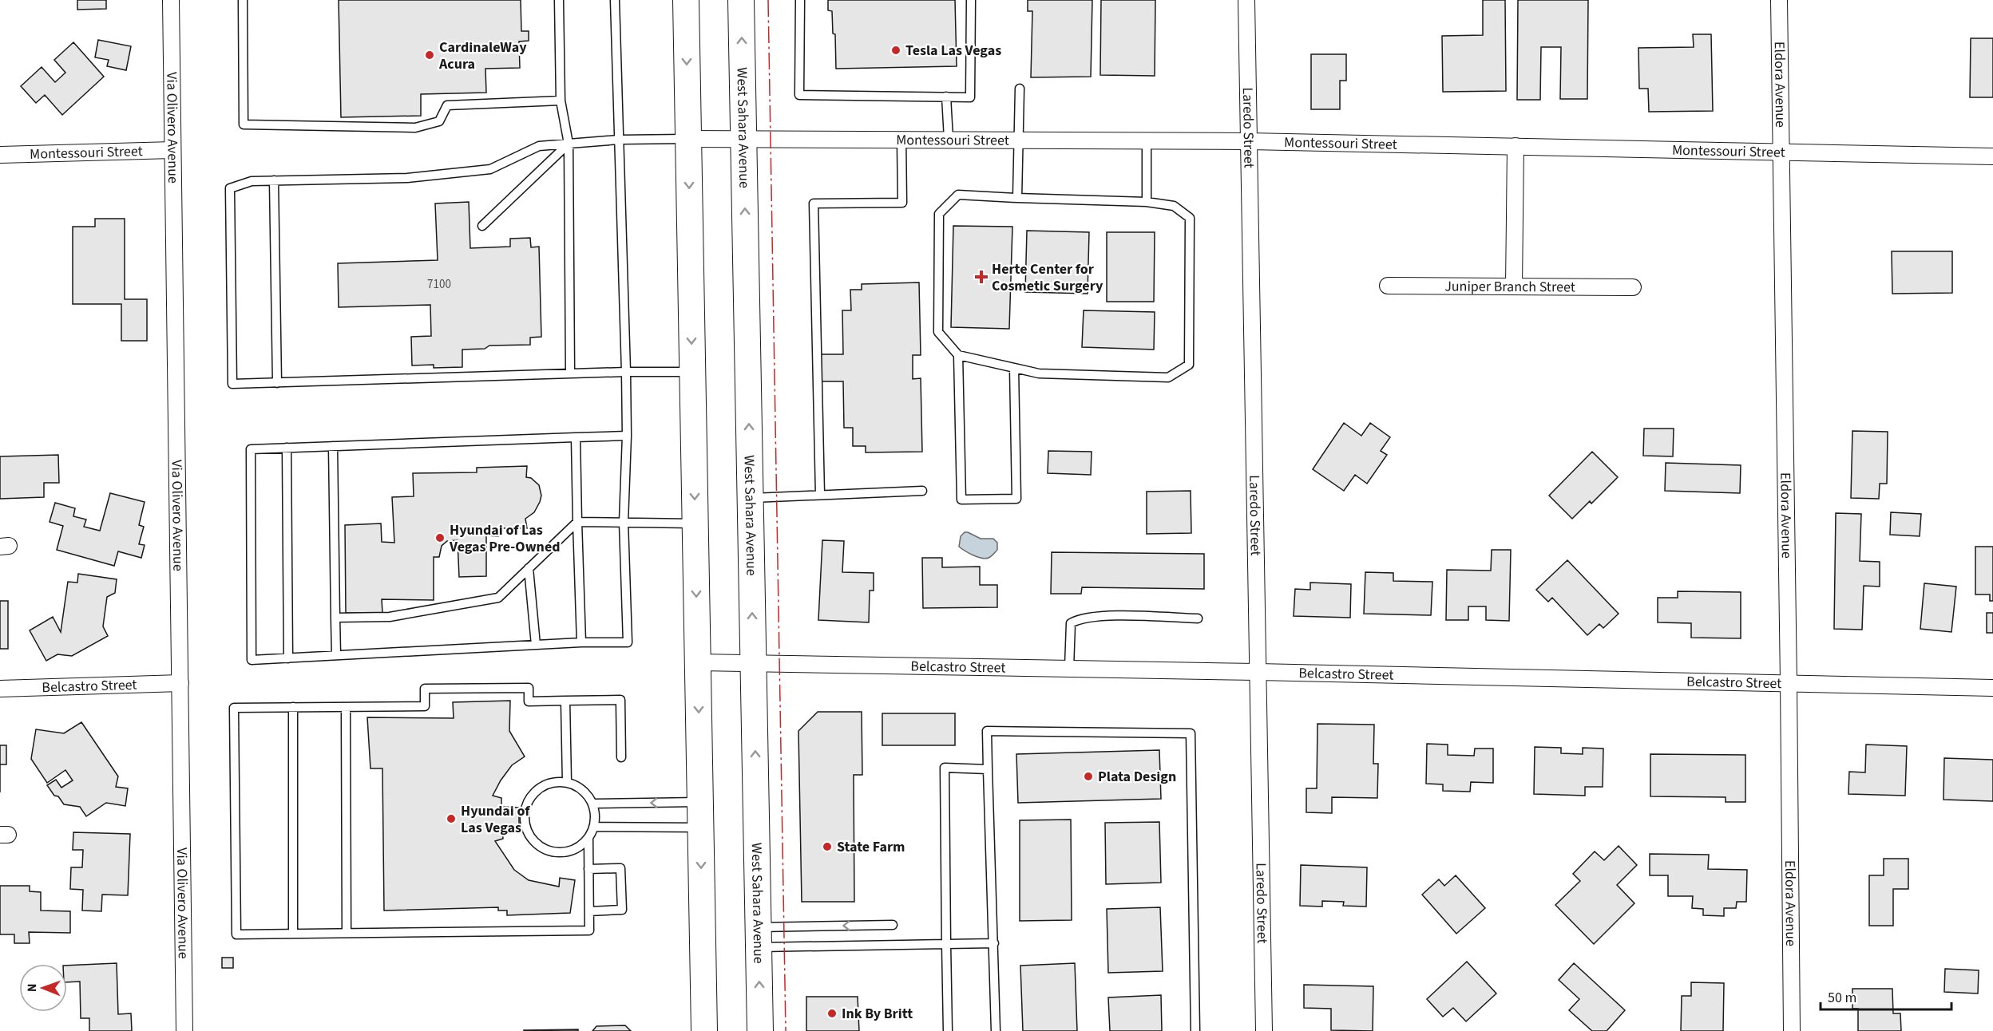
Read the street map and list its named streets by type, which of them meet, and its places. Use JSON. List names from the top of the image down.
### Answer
{
  "streets": {
    "main road": ["West Sahara Avenue"],
    "street": [
      "Eldora Avenue",
      "Via Olivero Avenue",
      "Laredo Street",
      "Montessouri Street",
      "Juniper Branch Street",
      "Belcastro Street"
    ]
  },
  "crossings": [
    ["Eldora Avenue", "Montessouri Street"],
    ["Eldora Avenue", "Belcastro Street"],
    ["Via Olivero Avenue", "Montessouri Street"],
    ["Via Olivero Avenue", "Belcastro Street"],
    ["West Sahara Avenue", "Montessouri Street"],
    ["West Sahara Avenue", "Belcastro Street"],
    ["Laredo Street", "Montessouri Street"],
    ["Laredo Street", "Belcastro Street"]
  ],
  "places": {
    "other": [
      "Tesla Las Vegas",
      "CardinaleWay Acura",
      "Hyundai of Las Vegas Pre-Owned",
      "Plata Design",
      "Hyundai of Las Vegas",
      "State Farm",
      "Ink By Britt"
    ],
    "health": ["Herte Center for Cosmetic Surgery"]
  },
  "house_numbers": ["7100"],
  "scale_bar": "50 m",
  "north": "left"
}
